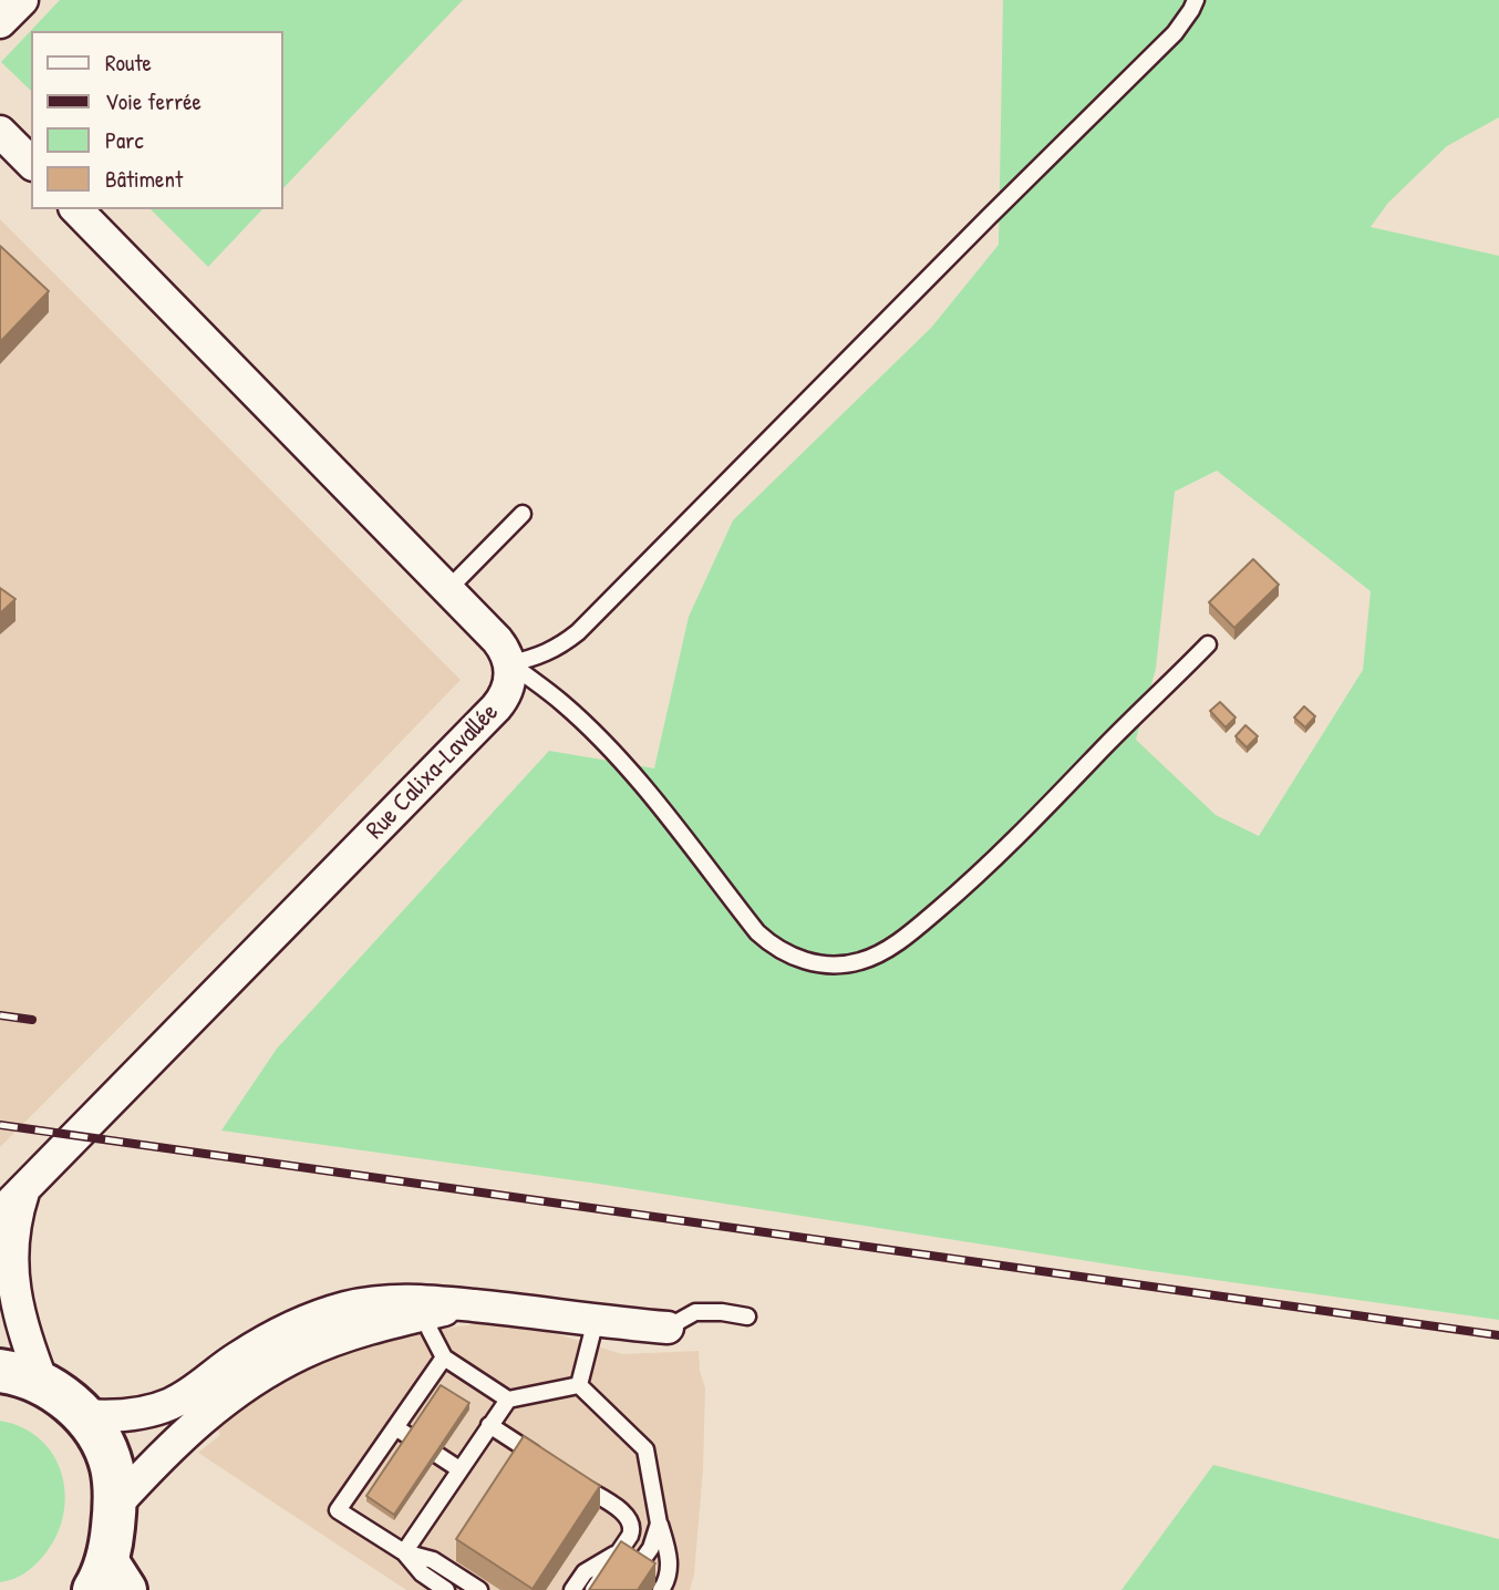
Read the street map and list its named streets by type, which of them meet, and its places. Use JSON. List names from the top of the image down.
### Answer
{
  "streets": {
    "street": ["Rue Calixa-Lavallée"]
  },
  "legend": [
    "Route",
    "Voie ferrée",
    "Parc",
    "Bâtiment"
  ]
}
